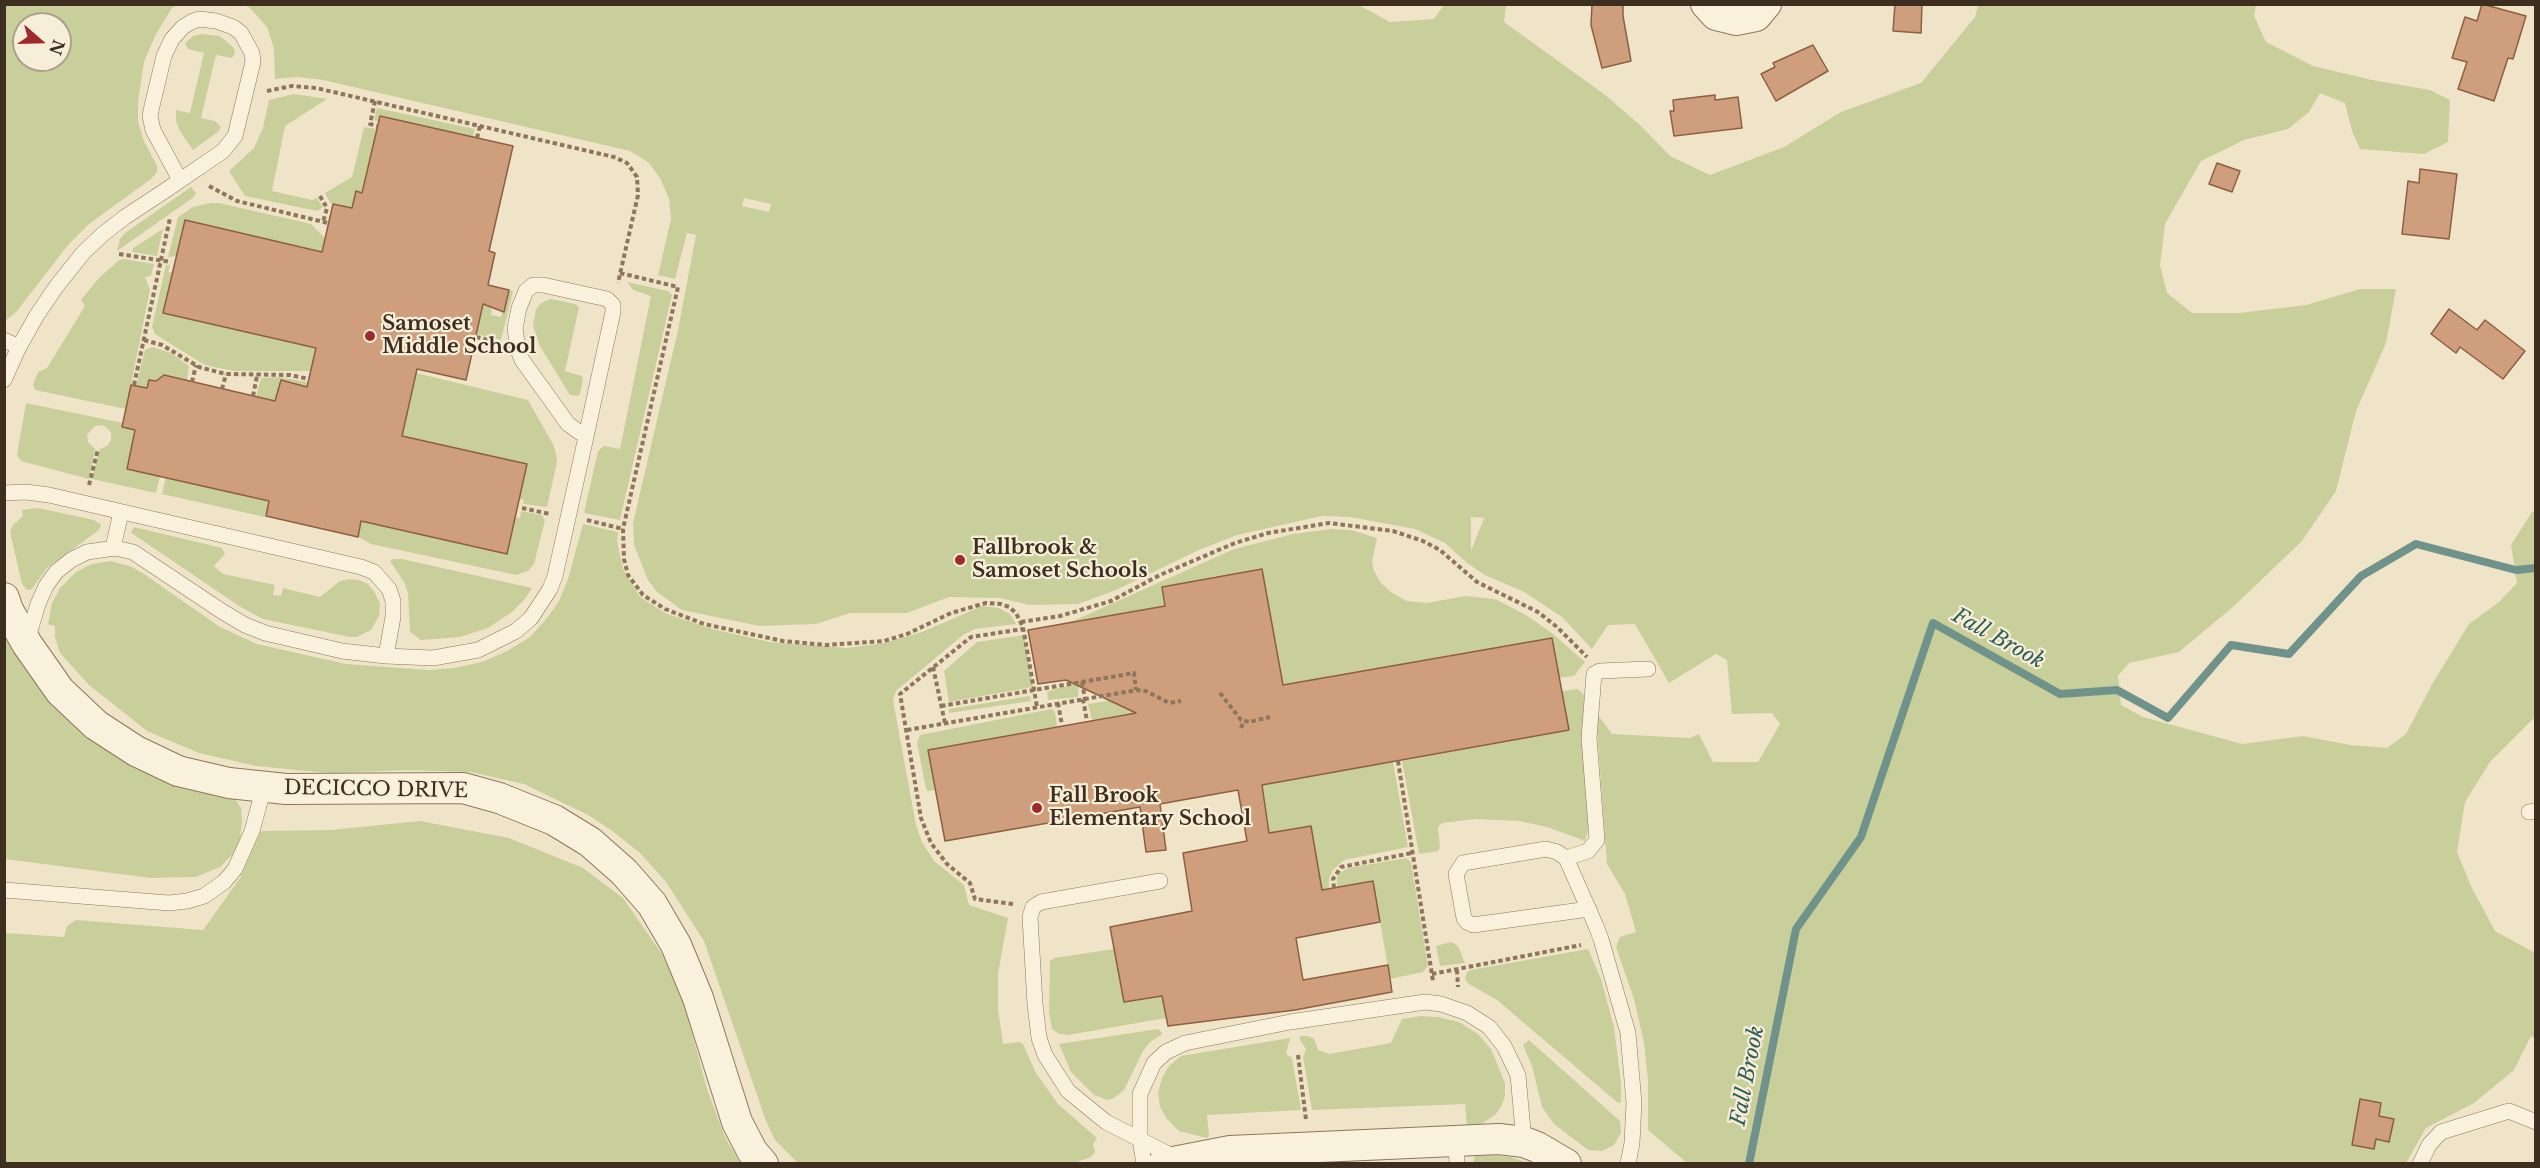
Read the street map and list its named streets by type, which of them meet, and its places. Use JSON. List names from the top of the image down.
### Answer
{
  "streets": {
    "street": ["DECICCO DRIVE"]
  },
  "water": ["Fall Brook"],
  "places": ["Samoset Middle School", "Fallbrook & Samoset Schools", "Fall Brook Elementary School"],
  "north": "right"
}
